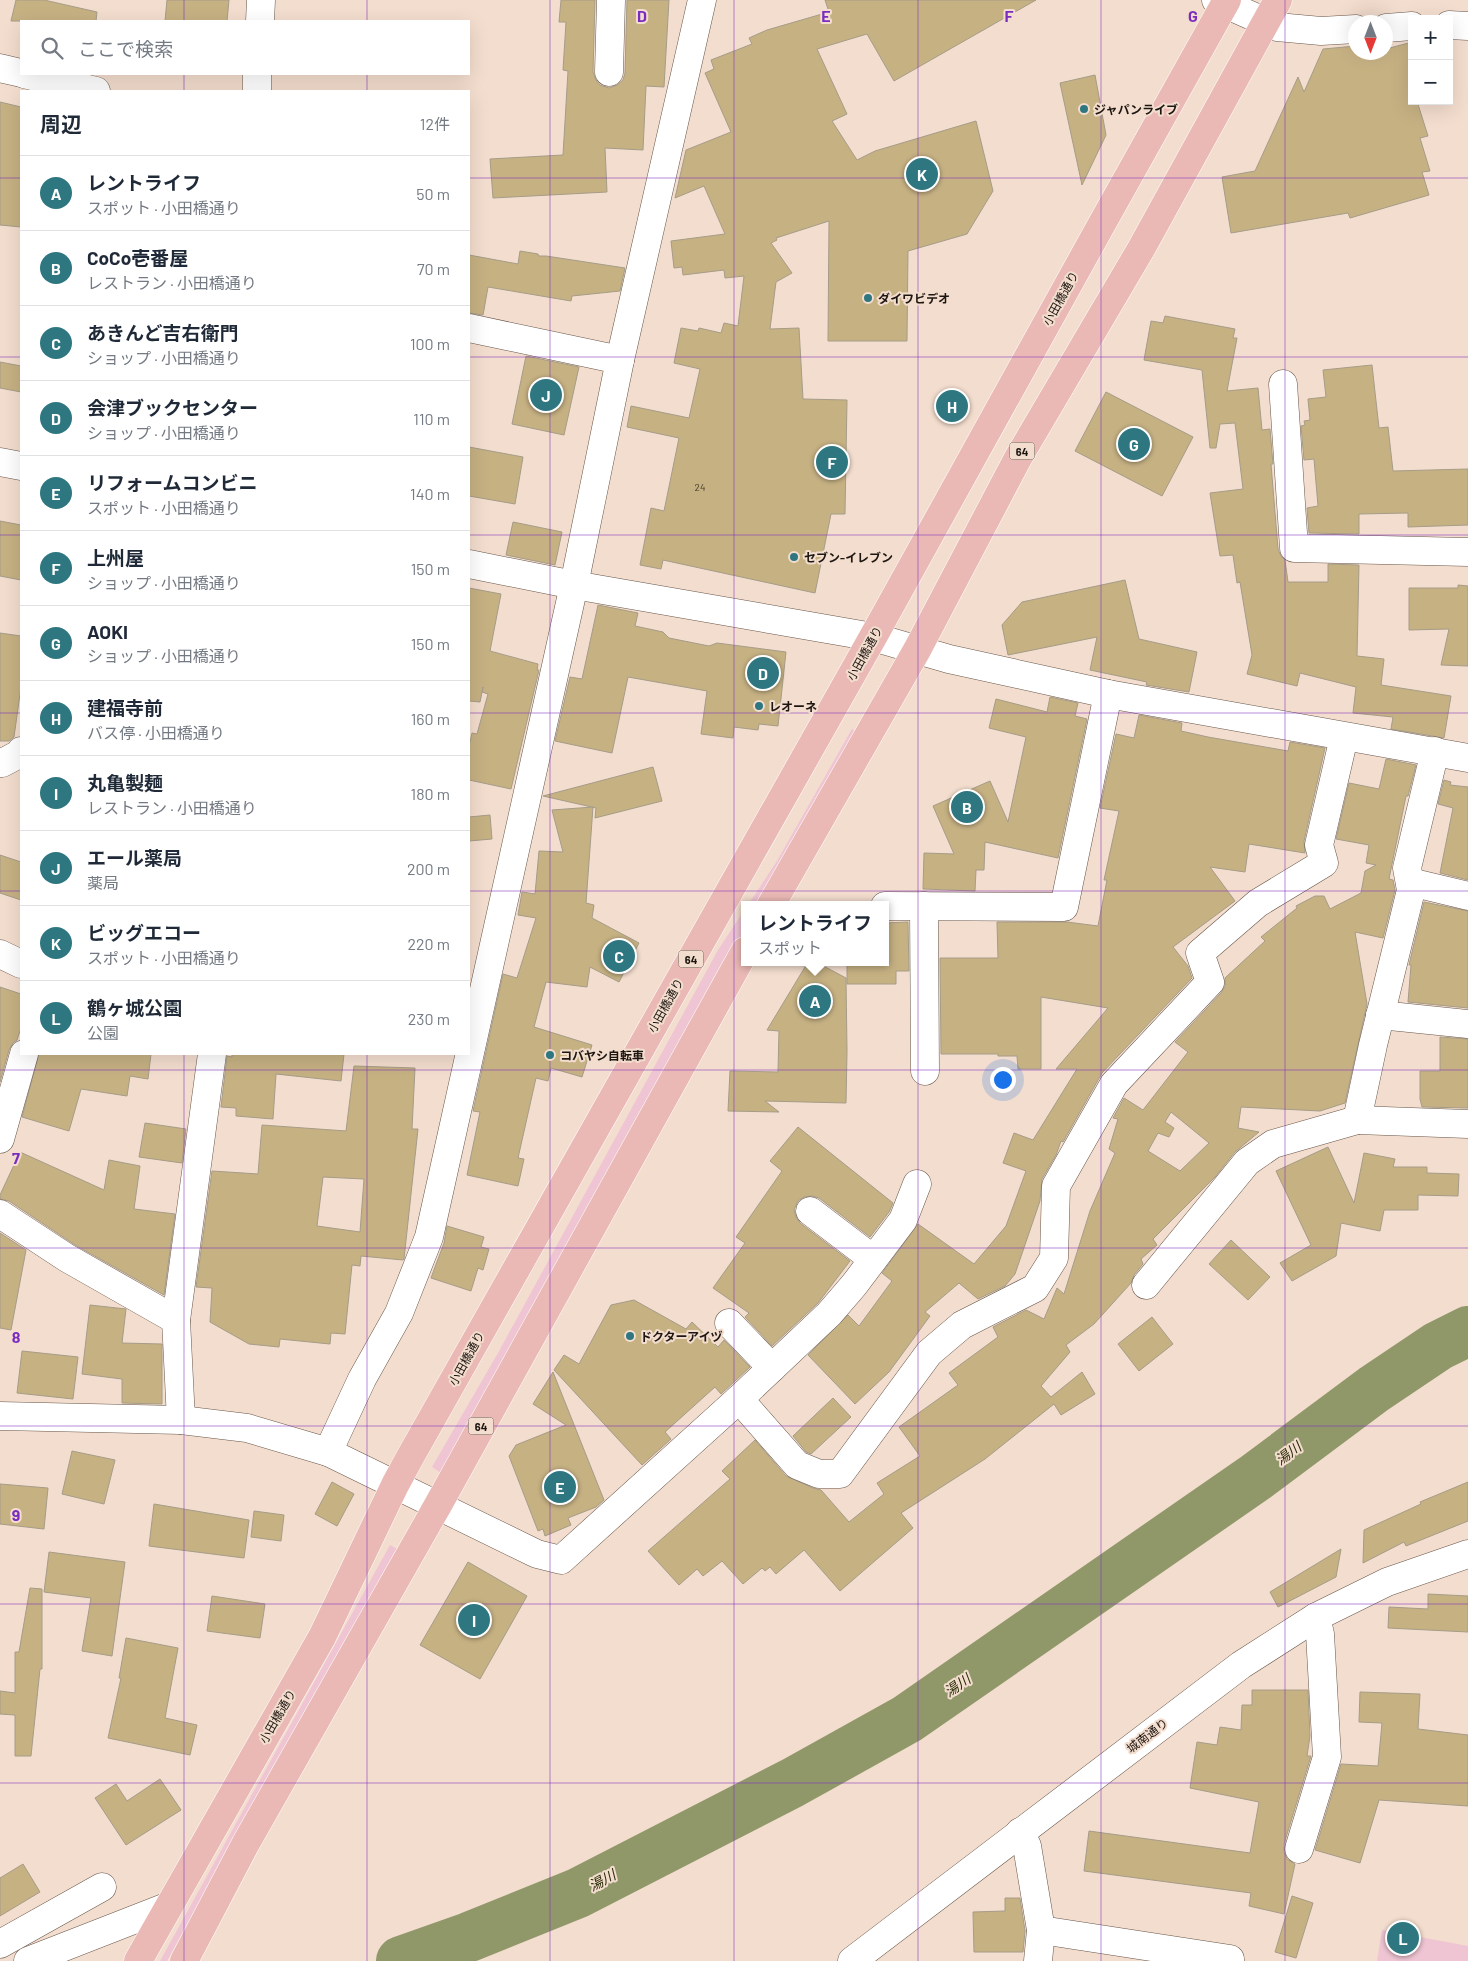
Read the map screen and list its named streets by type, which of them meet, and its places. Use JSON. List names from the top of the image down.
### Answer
{
  "streets": {
    "main road": ["小田橋通り", "64"],
    "street": ["城南通り"]
  },
  "water": ["湯川"],
  "places": [
    "ジャパンライブ",
    "ダイワビデオ",
    "セブン-イレブン",
    "レオーネ",
    "コバヤシ自転車",
    "ドクターアイヅ"
  ],
  "house_numbers": ["24"],
  "north": "bottom",
  "page": {
    "map_buttons": ["+", "−"],
    "search": "ここで検索",
    "heading": ["周辺", "12件"],
    "list": [
      {
        "mark": "A",
        "name": "レントライフ",
        "note": "スポット · 小田橋通り",
        "value": "50 m"
      },
      {
        "mark": "B",
        "name": "CoCo壱番屋",
        "note": "レストラン · 小田橋通り",
        "value": "70 m"
      },
      {
        "mark": "C",
        "name": "あきんど吉右衛門",
        "note": "ショップ · 小田橋通り",
        "value": "100 m"
      },
      {
        "mark": "D",
        "name": "会津ブックセンター",
        "note": "ショップ · 小田橋通り",
        "value": "110 m"
      },
      {
        "mark": "E",
        "name": "リフォームコンビニ",
        "note": "スポット · 小田橋通り",
        "value": "140 m"
      },
      {
        "mark": "F",
        "name": "上州屋",
        "note": "ショップ · 小田橋通り",
        "value": "150 m"
      },
      {
        "mark": "G",
        "name": "AOKI",
        "note": "ショップ · 小田橋通り",
        "value": "150 m"
      },
      {
        "mark": "H",
        "name": "建福寺前",
        "note": "バス停 · 小田橋通り",
        "value": "160 m"
      },
      {
        "mark": "I",
        "name": "丸亀製麺",
        "note": "レストラン · 小田橋通り",
        "value": "180 m"
      },
      {
        "mark": "J",
        "name": "エール薬局",
        "note": "薬局",
        "value": "200 m"
      },
      {
        "mark": "K",
        "name": "ビッグエコー",
        "note": "スポット · 小田橋通り",
        "value": "220 m"
      },
      {
        "mark": "L",
        "name": "鶴ヶ城公園",
        "note": "公園",
        "value": "230 m"
      }
    ],
    "pins": [
      "K",
      "J",
      "H",
      "G",
      "F",
      "D",
      "B",
      "C",
      "A",
      "E",
      "I",
      "L"
    ],
    "popup": ["レントライフ", "スポット"]
  },
  "grid": {
    "columns": [
      "D",
      "E",
      "F",
      "G"
    ],
    "rows": ["7", "8", "9"]
  }
}
